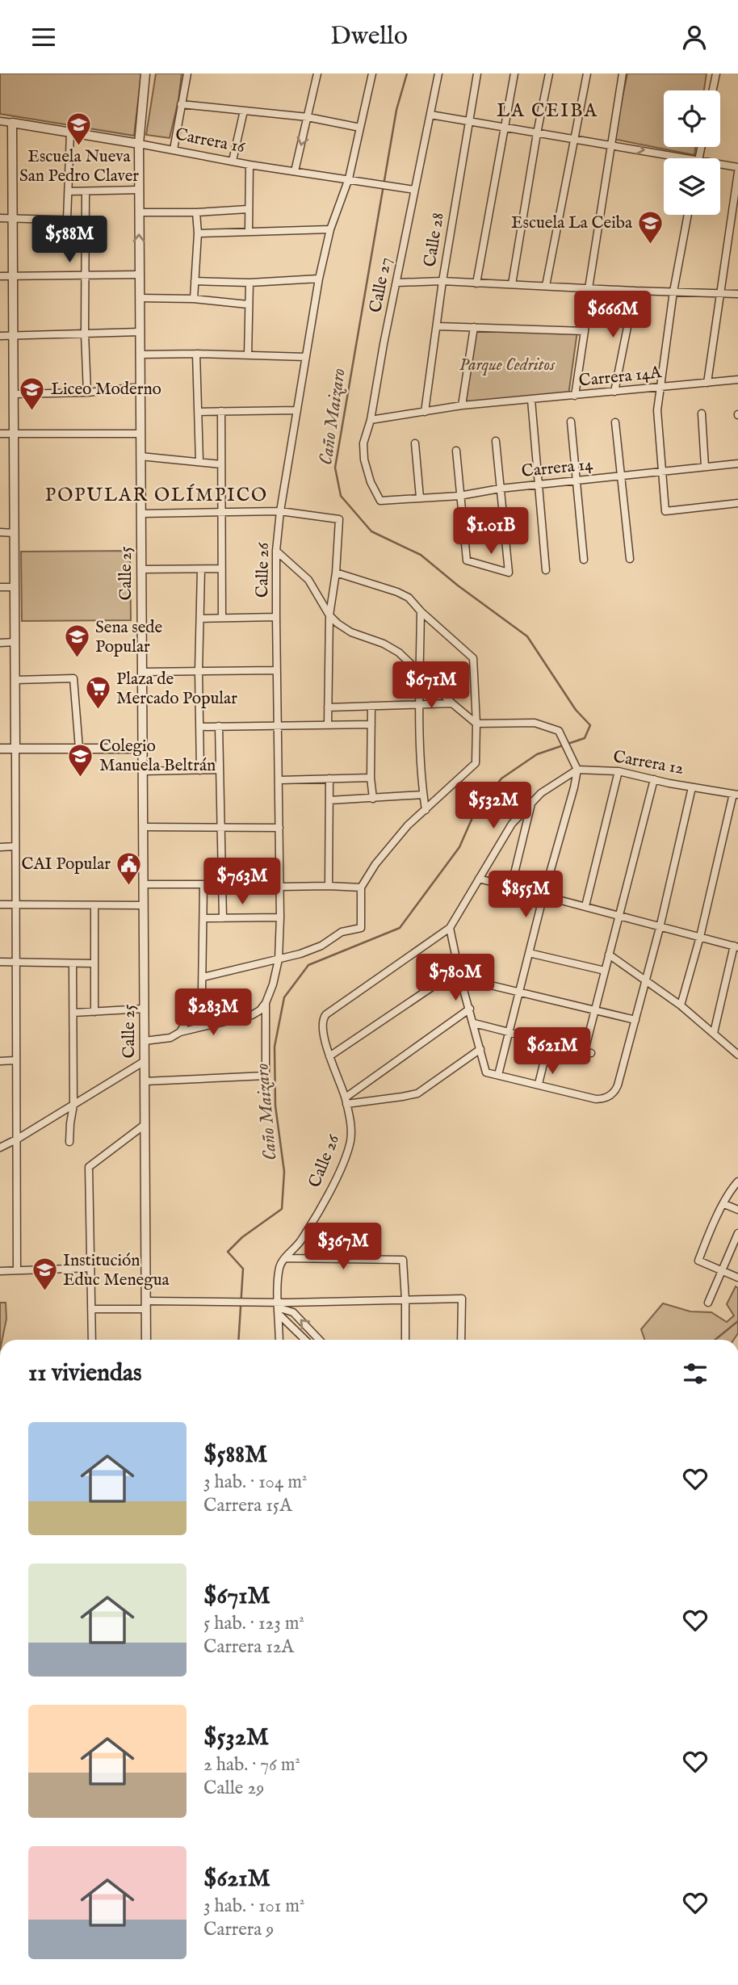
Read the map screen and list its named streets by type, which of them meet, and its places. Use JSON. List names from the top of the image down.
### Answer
{
  "streets": {
    "street": [
      "Carrera 16",
      "Calle 28",
      "Calle 27",
      "Carrera 14A",
      "Carrera 14",
      "Calle 26",
      "Calle 25",
      "Carrera 12"
    ]
  },
  "crossings": [
    ["Carrera 16", "Calle 27"],
    ["Carrera 16", "Calle 26"],
    ["Carrera 16", "Calle 25"],
    ["Calle 28", "Carrera 14A"],
    ["Calle 27", "Carrera 14A"],
    ["Calle 27", "Carrera 14"],
    ["Calle 26", "Calle 25"]
  ],
  "districts": ["LA CEIBA", "POPULAR OLÍMPICO"],
  "water": ["Caño Maizaro"],
  "parks": ["Parque Cedritos"],
  "places": {
    "school or university": [
      "Escuela Nueva San Pedro Claver",
      "Escuela La Ceiba",
      "Liceo Moderno",
      "Sena sede Popular",
      "Colegio Manuela Beltrán",
      "Institución Educ Menegua"
    ],
    "supermarket": ["Plaza de Mercado Popular"],
    "public building": ["CAI Popular"]
  },
  "page": {
    "header": "Dwello",
    "price": [
      "$588M",
      "$666M",
      "$1.01B",
      "$671M",
      "$532M",
      "$763M",
      "$855M",
      "$780M",
      "$283M",
      "$621M",
      "$367M"
    ],
    "heading": "11 viviendas",
    "list": [
      {
        "name": "$588M",
        "note": "3 hab. · 104 m² · Carrera 15A"
      },
      {
        "name": "$671M",
        "note": "5 hab. · 123 m² · Carrera 12A"
      },
      {
        "name": "$532M",
        "note": "2 hab. · 76 m² · Calle 29"
      },
      {
        "name": "$621M",
        "note": "3 hab. · 101 m² · Carrera 9"
      }
    ]
  }
}
